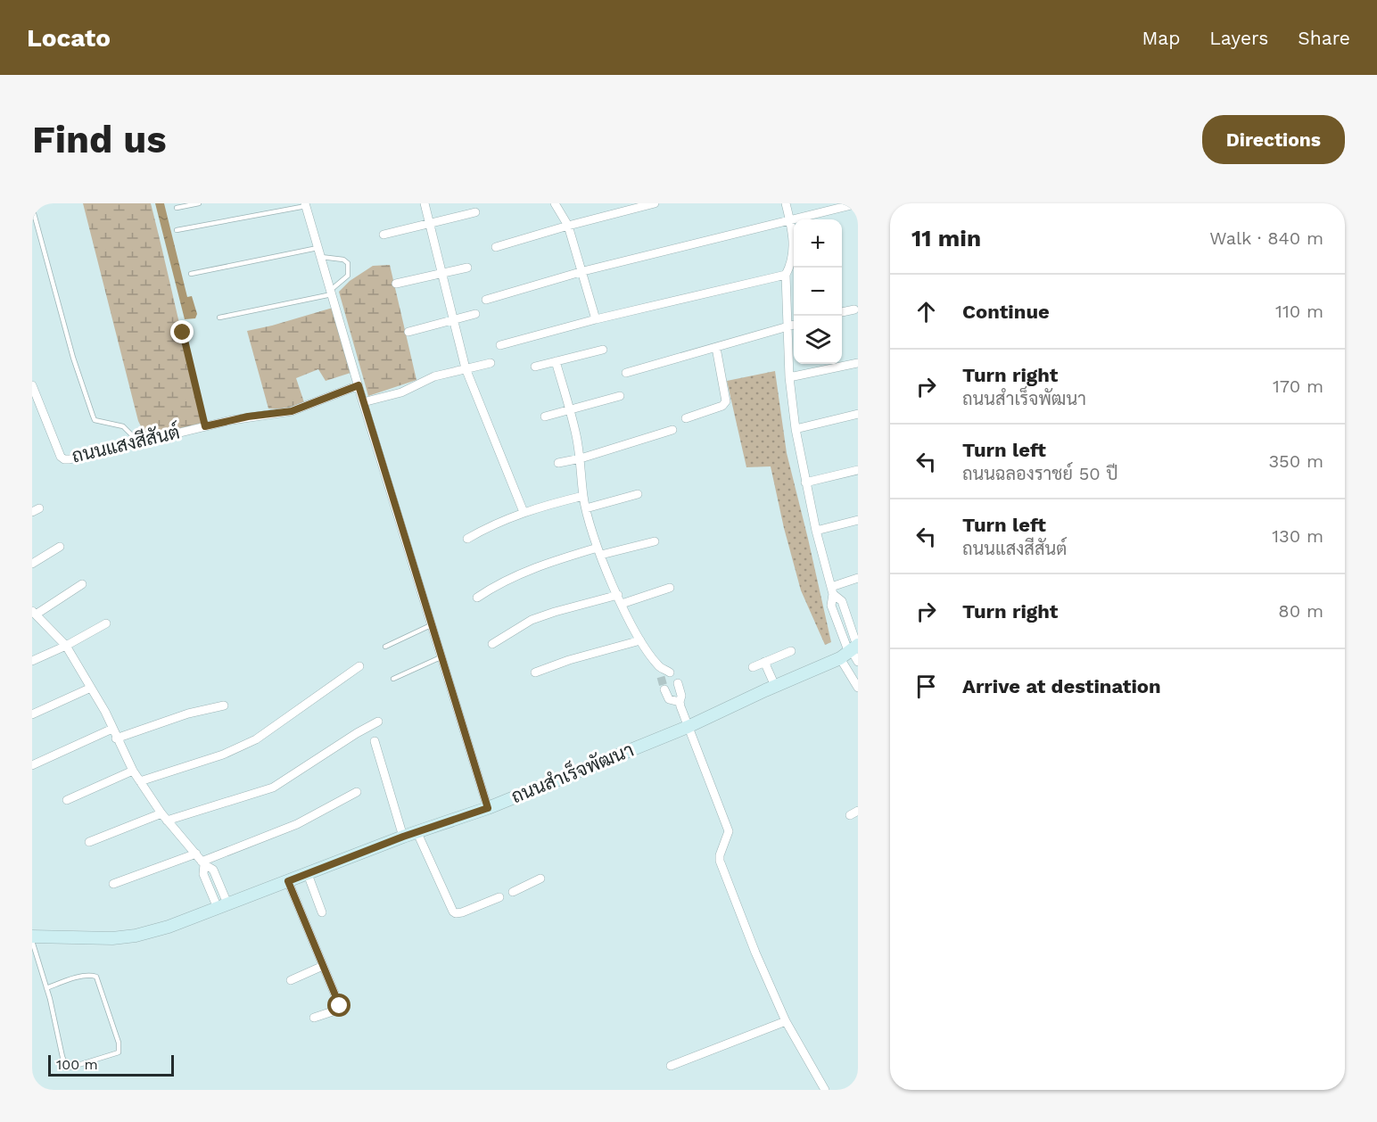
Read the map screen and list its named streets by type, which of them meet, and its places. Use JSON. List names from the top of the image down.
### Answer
{
  "streets": {
    "street": ["ถนนแสงสีสันต์", "ถนนสำเร็จพัฒนา"]
  },
  "scale_bar": "100 m",
  "page": {
    "header": "Locato",
    "nav": ["Map", "Layers", "Share"],
    "buttons": "Directions",
    "title": "Find us",
    "heading": ["11 min", "Walk · 840 m"],
    "map_buttons": ["+", "−"],
    "list": [
      ["Continue", "110 m"],
      ["Turn right", "ถนนสำเร็จพัฒนา", "170 m"],
      ["Turn left", "ถนนฉลองราชย์ 50 ปี", "350 m"],
      ["Turn left", "ถนนแสงสีสันต์", "130 m"],
      ["Turn right", "80 m"],
      "Arrive at destination"
    ],
    "scale": "100 m"
  }
}
